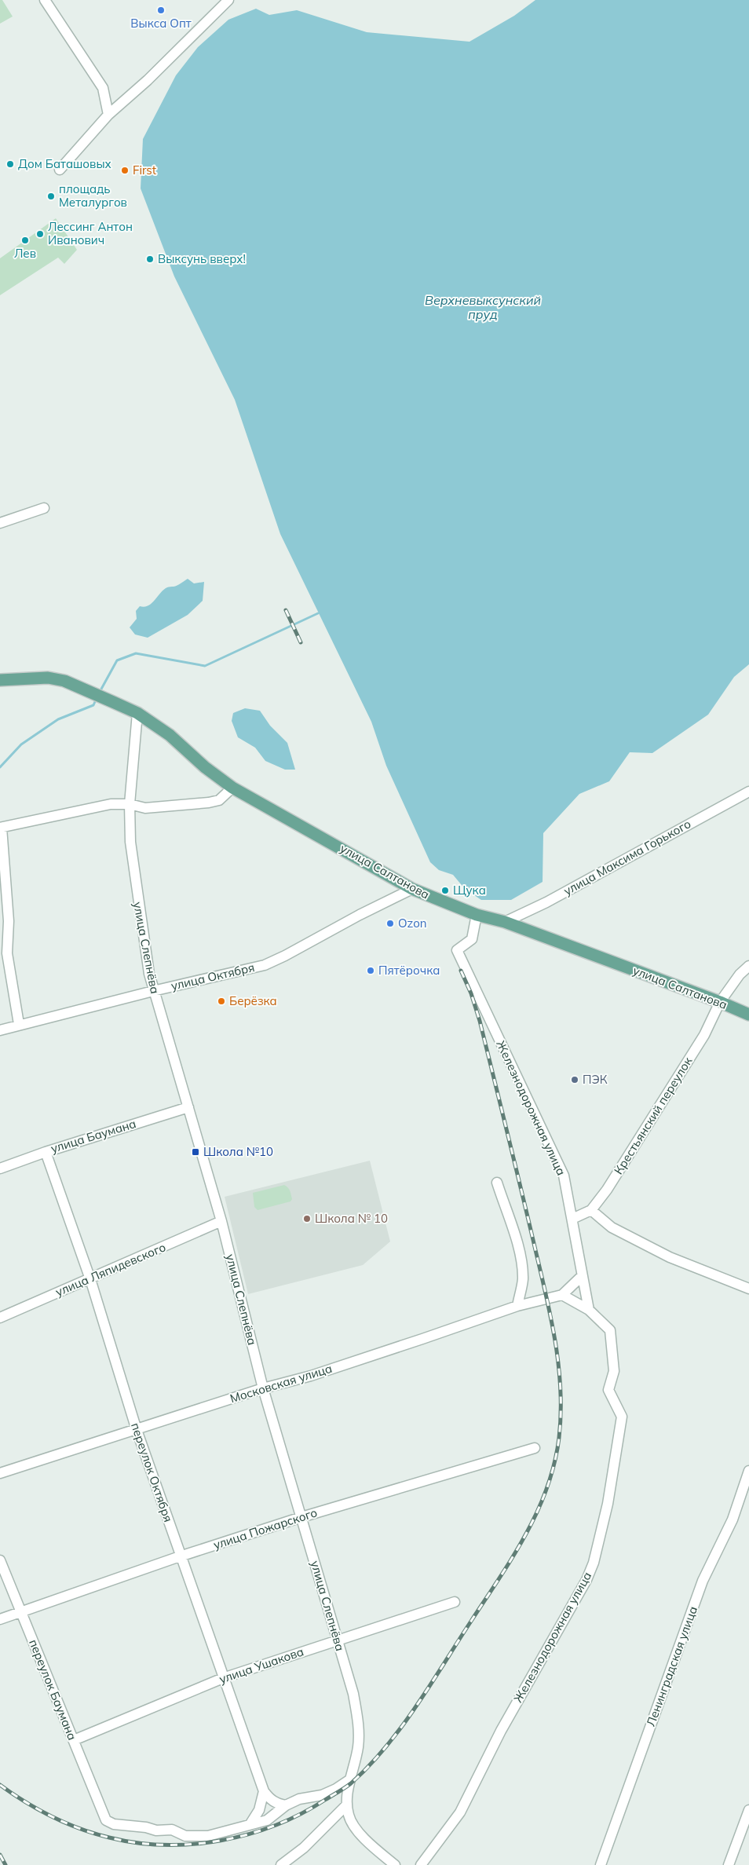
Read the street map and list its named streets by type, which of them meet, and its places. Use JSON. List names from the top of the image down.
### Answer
{
  "streets": {
    "main road": ["улица Салтанова"],
    "street": [
      "улица Максима Горького",
      "улица Слепнёва",
      "улица Октября",
      "Железнодорожная улица",
      "Крестьянский переулок",
      "улица Баумана",
      "улица Ляпидевского",
      "Московская улица",
      "переулок Октября",
      "улица Пожарского",
      "улица Ушакова",
      "Ленинградская улица",
      "переулок Баумана"
    ]
  },
  "crossings": [
    ["улица Максима Горького", "улица Салтанова"],
    ["улица Салтанова", "улица Слепнёва"],
    ["улица Салтанова", "улица Октября"],
    ["улица Салтанова", "Железнодорожная улица"],
    ["улица Салтанова", "Крестьянский переулок"],
    ["улица Слепнёва", "улица Октября"],
    ["улица Слепнёва", "улица Баумана"],
    ["улица Слепнёва", "улица Ляпидевского"],
    ["улица Слепнёва", "Московская улица"],
    ["улица Слепнёва", "улица Пожарского"],
    ["улица Слепнёва", "улица Ушакова"],
    ["Железнодорожная улица", "Крестьянский переулок"],
    ["улица Баумана", "переулок Октября"],
    ["улица Ляпидевского", "переулок Октября"],
    ["Московская улица", "переулок Октября"],
    ["переулок Октября", "улица Пожарского"],
    ["переулок Октября", "улица Ушакова"],
    ["улица Пожарского", "переулок Баумана"],
    ["улица Ушакова", "переулок Баумана"]
  ],
  "water": ["Верхневыксунский пруд"],
  "places": {
    "other": [
      "Выкса Опт",
      "Дом Баташовых",
      "First",
      "площадь Металургов",
      "Лессинг Антон Иванович",
      "Лев",
      "Выксунь вверх!",
      "Щука",
      "Ozon",
      "Пятёрочка",
      "Берёзка",
      "ПЭК",
      "Школа № 10"
    ],
    "transit": ["Школа №10"]
  }
}
